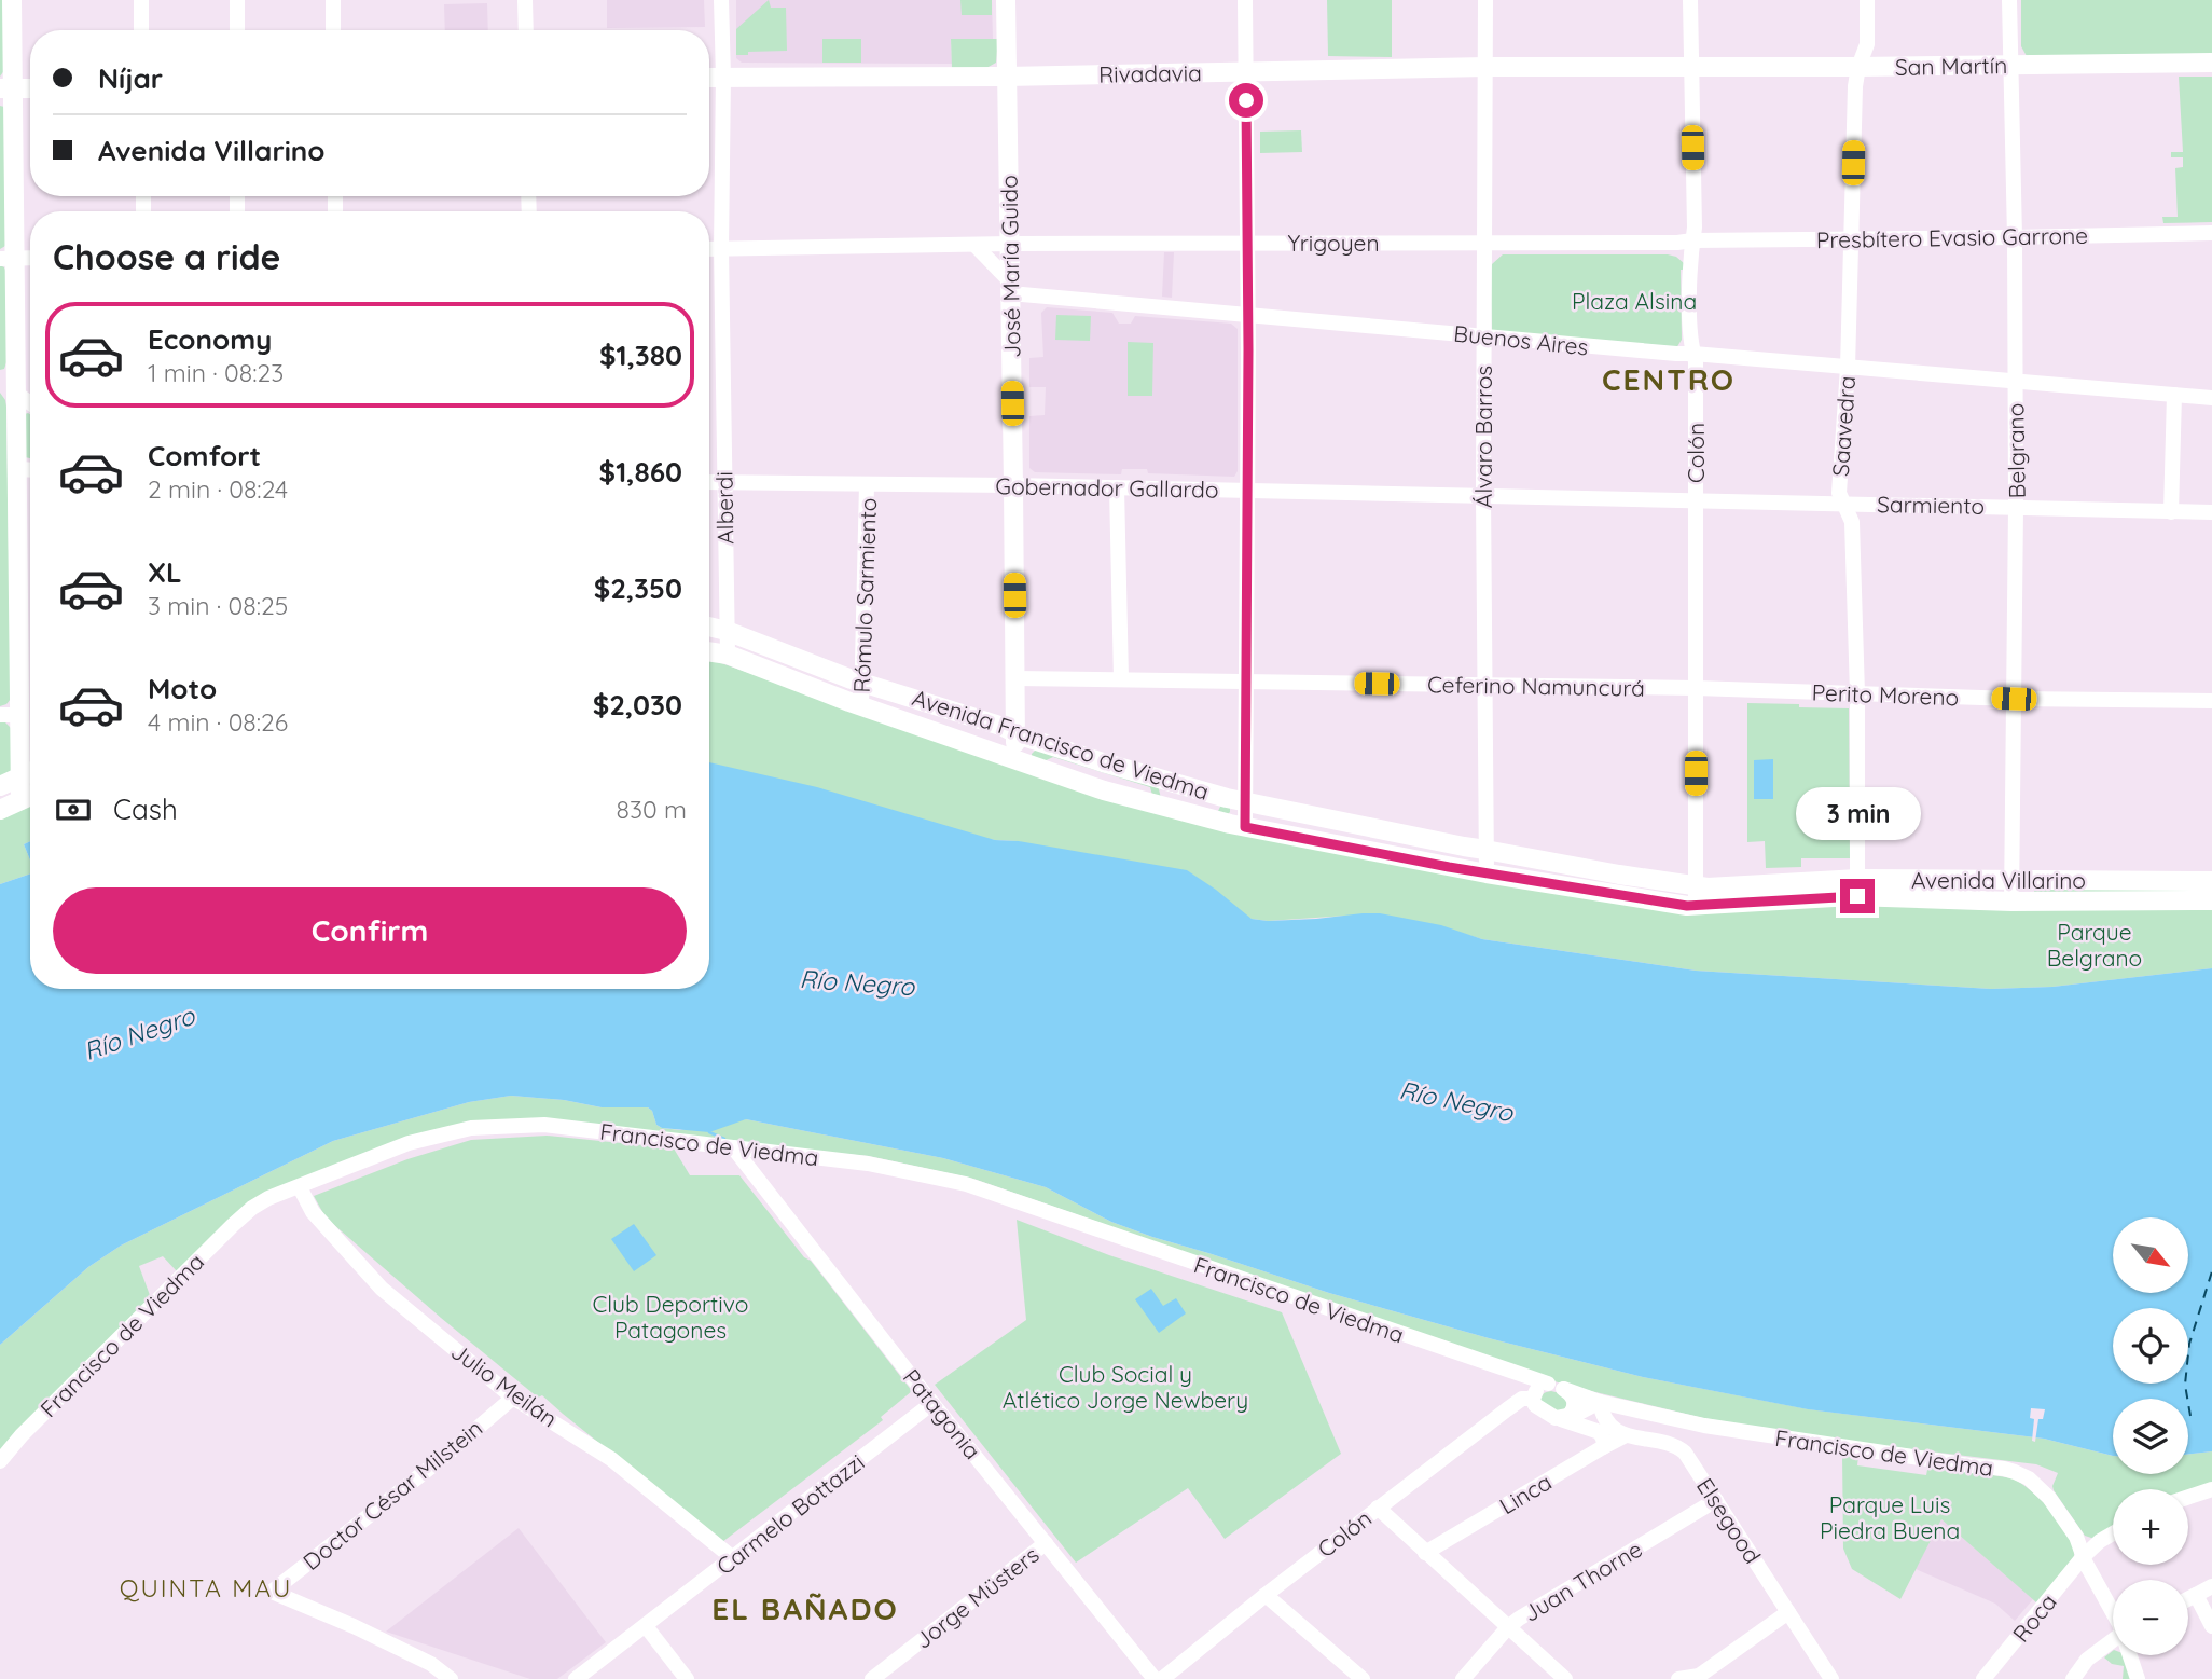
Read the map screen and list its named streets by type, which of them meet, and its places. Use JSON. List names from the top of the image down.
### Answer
{
  "streets": {
    "main road": [
      "San Martín",
      "Rivadavia",
      "José María Guido",
      "Avenida Francisco de Viedma",
      "Avenida Villarino"
    ],
    "street": [
      "Presbítero Evasio Garrone",
      "Yrigoyen",
      "Buenos Aires",
      "Saavedra",
      "Álvaro Barros",
      "Belgrano",
      "Colón",
      "Gobernador Gallardo",
      "Sarmiento",
      "Alberdi",
      "Rómulo Sarmiento",
      "Ceferino Namuncurá",
      "Perito Moreno",
      "Francisco de Viedma",
      "Julio Meilán",
      "Patagonia",
      "Linca",
      "Doctor César Milstein",
      "Carmelo Bottazzi",
      "Elsegood",
      "Juan Thorne",
      "Jorge Müsters",
      "Roca"
    ]
  },
  "crossings": [
    ["San Martín", "Rivadavia"],
    ["San Martín", "Saavedra"],
    ["San Martín", "Belgrano"],
    ["San Martín", "Colón"],
    ["Rivadavia", "José María Guido"],
    ["Rivadavia", "Álvaro Barros"],
    ["Rivadavia", "Colón"],
    ["Rivadavia", "Alberdi"],
    ["Presbítero Evasio Garrone", "Yrigoyen"],
    ["Presbítero Evasio Garrone", "Saavedra"],
    ["Presbítero Evasio Garrone", "Belgrano"],
    ["Presbítero Evasio Garrone", "Colón"],
    ["Yrigoyen", "José María Guido"],
    ["Yrigoyen", "Álvaro Barros"],
    ["Yrigoyen", "Colón"],
    ["Yrigoyen", "Alberdi"],
    ["José María Guido", "Buenos Aires"],
    ["José María Guido", "Gobernador Gallardo"],
    ["José María Guido", "Ceferino Namuncurá"],
    ["José María Guido", "Avenida Francisco de Viedma"],
    ["Buenos Aires", "Saavedra"],
    ["Buenos Aires", "Álvaro Barros"],
    ["Buenos Aires", "Belgrano"],
    ["Buenos Aires", "Colón"],
    ["Saavedra", "Sarmiento"],
    ["Saavedra", "Perito Moreno"],
    ["Saavedra", "Avenida Villarino"],
    ["Álvaro Barros", "Gobernador Gallardo"],
    ["Álvaro Barros", "Ceferino Namuncurá"],
    ["Álvaro Barros", "Avenida Francisco de Viedma"],
    ["Belgrano", "Sarmiento"],
    ["Belgrano", "Perito Moreno"],
    ["Belgrano", "Avenida Villarino"],
    ["Colón", "Gobernador Gallardo"],
    ["Colón", "Sarmiento"],
    ["Colón", "Ceferino Namuncurá"],
    ["Colón", "Perito Moreno"],
    ["Colón", "Avenida Francisco de Viedma"],
    ["Colón", "Avenida Villarino"],
    ["Colón", "Francisco de Viedma"],
    ["Gobernador Gallardo", "Sarmiento"],
    ["Gobernador Gallardo", "Alberdi"],
    ["Gobernador Gallardo", "Rómulo Sarmiento"],
    ["Alberdi", "Avenida Francisco de Viedma"],
    ["Rómulo Sarmiento", "Avenida Francisco de Viedma"],
    ["Ceferino Namuncurá", "Perito Moreno"],
    ["Avenida Francisco de Viedma", "Avenida Villarino"],
    ["Francisco de Viedma", "Julio Meilán"],
    ["Francisco de Viedma", "Patagonia"],
    ["Francisco de Viedma", "Roca"],
    ["Julio Meilán", "Doctor César Milstein"],
    ["Julio Meilán", "Carmelo Bottazzi"],
    ["Patagonia", "Carmelo Bottazzi"],
    ["Patagonia", "Jorge Müsters"],
    ["Linca", "Elsegood"],
    ["Elsegood", "Juan Thorne"]
  ],
  "districts": ["CENTRO", "QUINTA MAU", "EL BAÑADO"],
  "water": ["Río Negro"],
  "parks": [
    "Plaza Alsina",
    "Parque Belgrano",
    "Club Deportivo Patagones",
    "Club Social y Atlético Jorge Newbery",
    "Parque Luis Piedra Buena"
  ],
  "north": "bottom right",
  "page": {
    "banner": ["Níjar", "Avenida Villarino"],
    "heading": "Choose a ride",
    "list": [
      {
        "name": "Economy",
        "note": "1 min · 08:23",
        "value": "$1,380"
      },
      {
        "name": "Comfort",
        "note": "2 min · 08:24",
        "value": "$1,860"
      },
      {
        "name": "XL",
        "note": "3 min · 08:25",
        "value": "$2,350"
      },
      {
        "name": "Moto",
        "note": "4 min · 08:26",
        "value": "$2,030"
      }
    ],
    "pay": ["Cash", "830 m"],
    "bubble": "3 min",
    "buttons": "Confirm",
    "map_buttons": ["+", "−"]
  }
}
